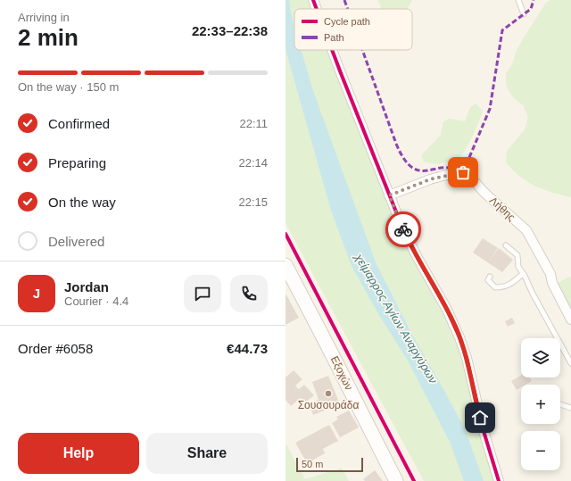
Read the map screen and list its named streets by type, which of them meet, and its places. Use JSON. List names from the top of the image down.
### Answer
{
  "streets": {
    "main road": ["Εξοχών"],
    "street": ["Λήθης"]
  },
  "water": ["χείμαρρος Αγίων Αναργύρων"],
  "places": ["Σουσουράδα"],
  "legend": ["Cycle path", "Path"],
  "scale_bar": "50 m",
  "page": {
    "heading": ["2 min", "Arriving in", "22:33–22:38"],
    "panel": [
      "Jordan",
      "Courier · 4.4",
      "Order #6058",
      "€44.73"
    ],
    "bar": "On the way · 150 m",
    "list": [
      ["Confirmed", "22:11"],
      ["Preparing", "22:14"],
      ["On the way", "22:15"],
      "Delivered"
    ],
    "round": "J",
    "map_buttons": ["+", "−"],
    "buttons": ["Help", "Share"],
    "scale": "50 m"
  }
}
